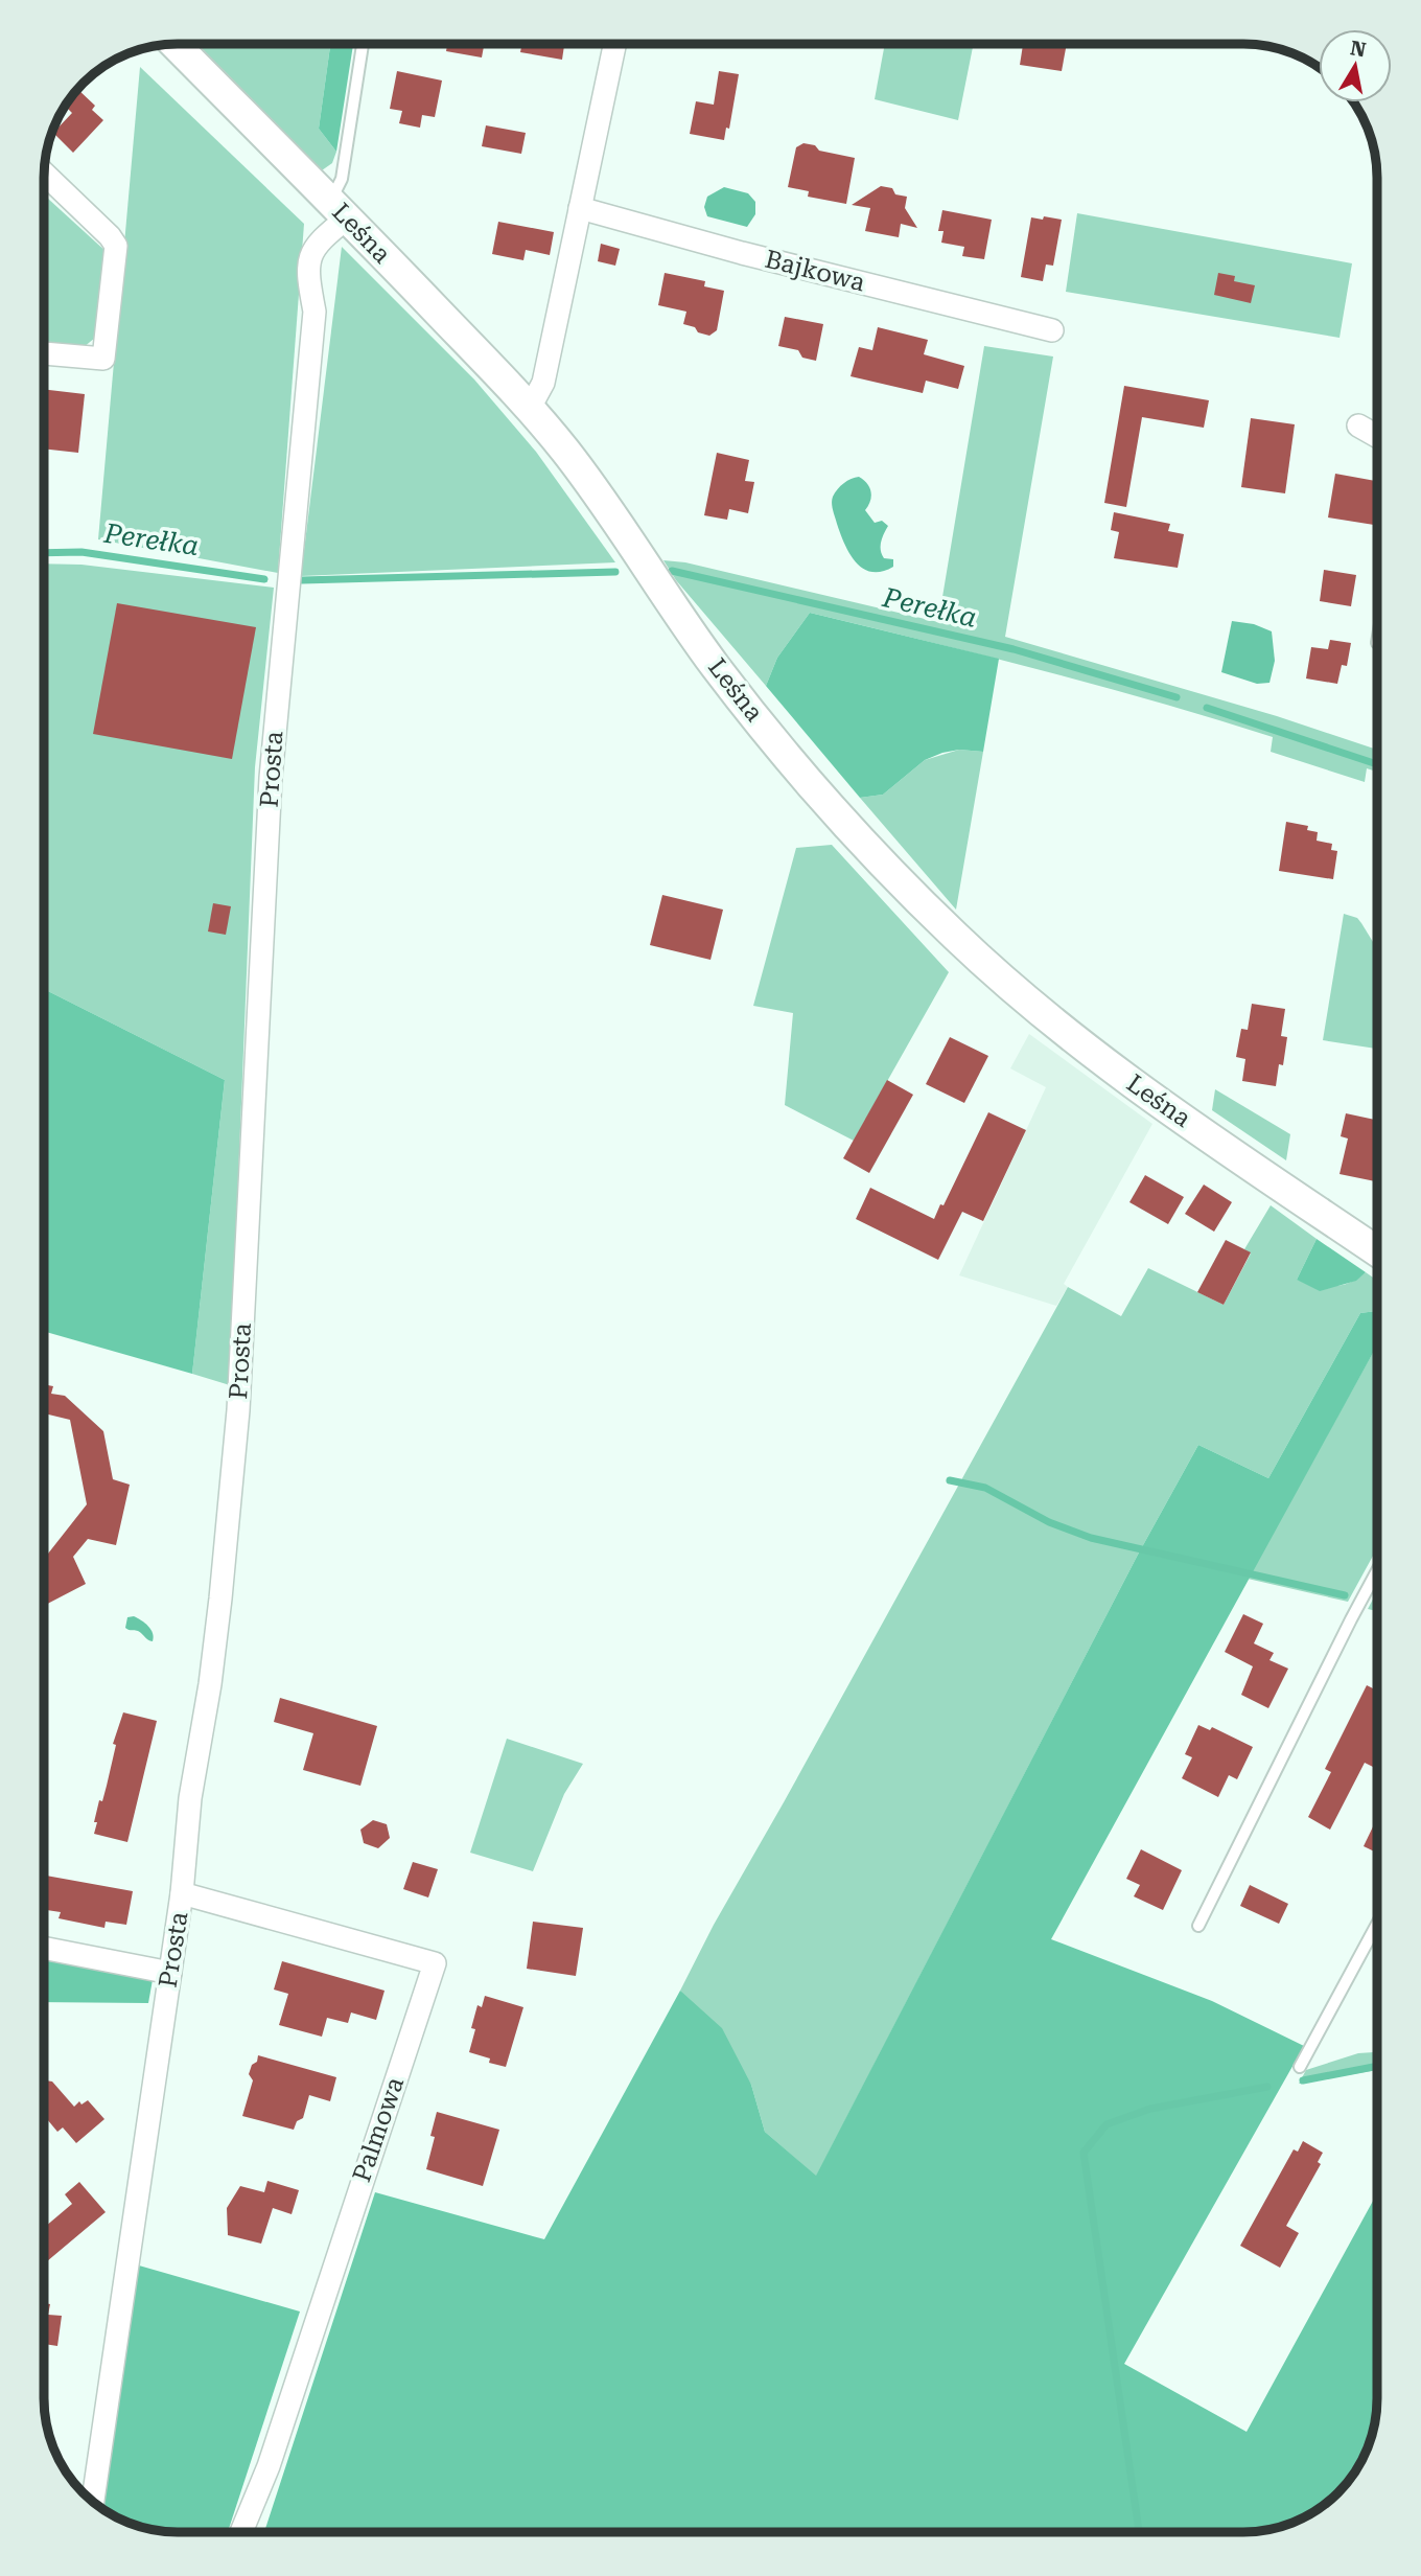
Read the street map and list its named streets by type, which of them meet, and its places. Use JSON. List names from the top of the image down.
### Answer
{
  "streets": {
    "street": [
      "Leśna",
      "Bajkowa",
      "Prosta",
      "Palmowa"
    ]
  },
  "crossings": [
    ["Leśna", "Prosta"],
    ["Prosta", "Palmowa"]
  ],
  "water": ["Perełka"],
  "north": "top"
}
